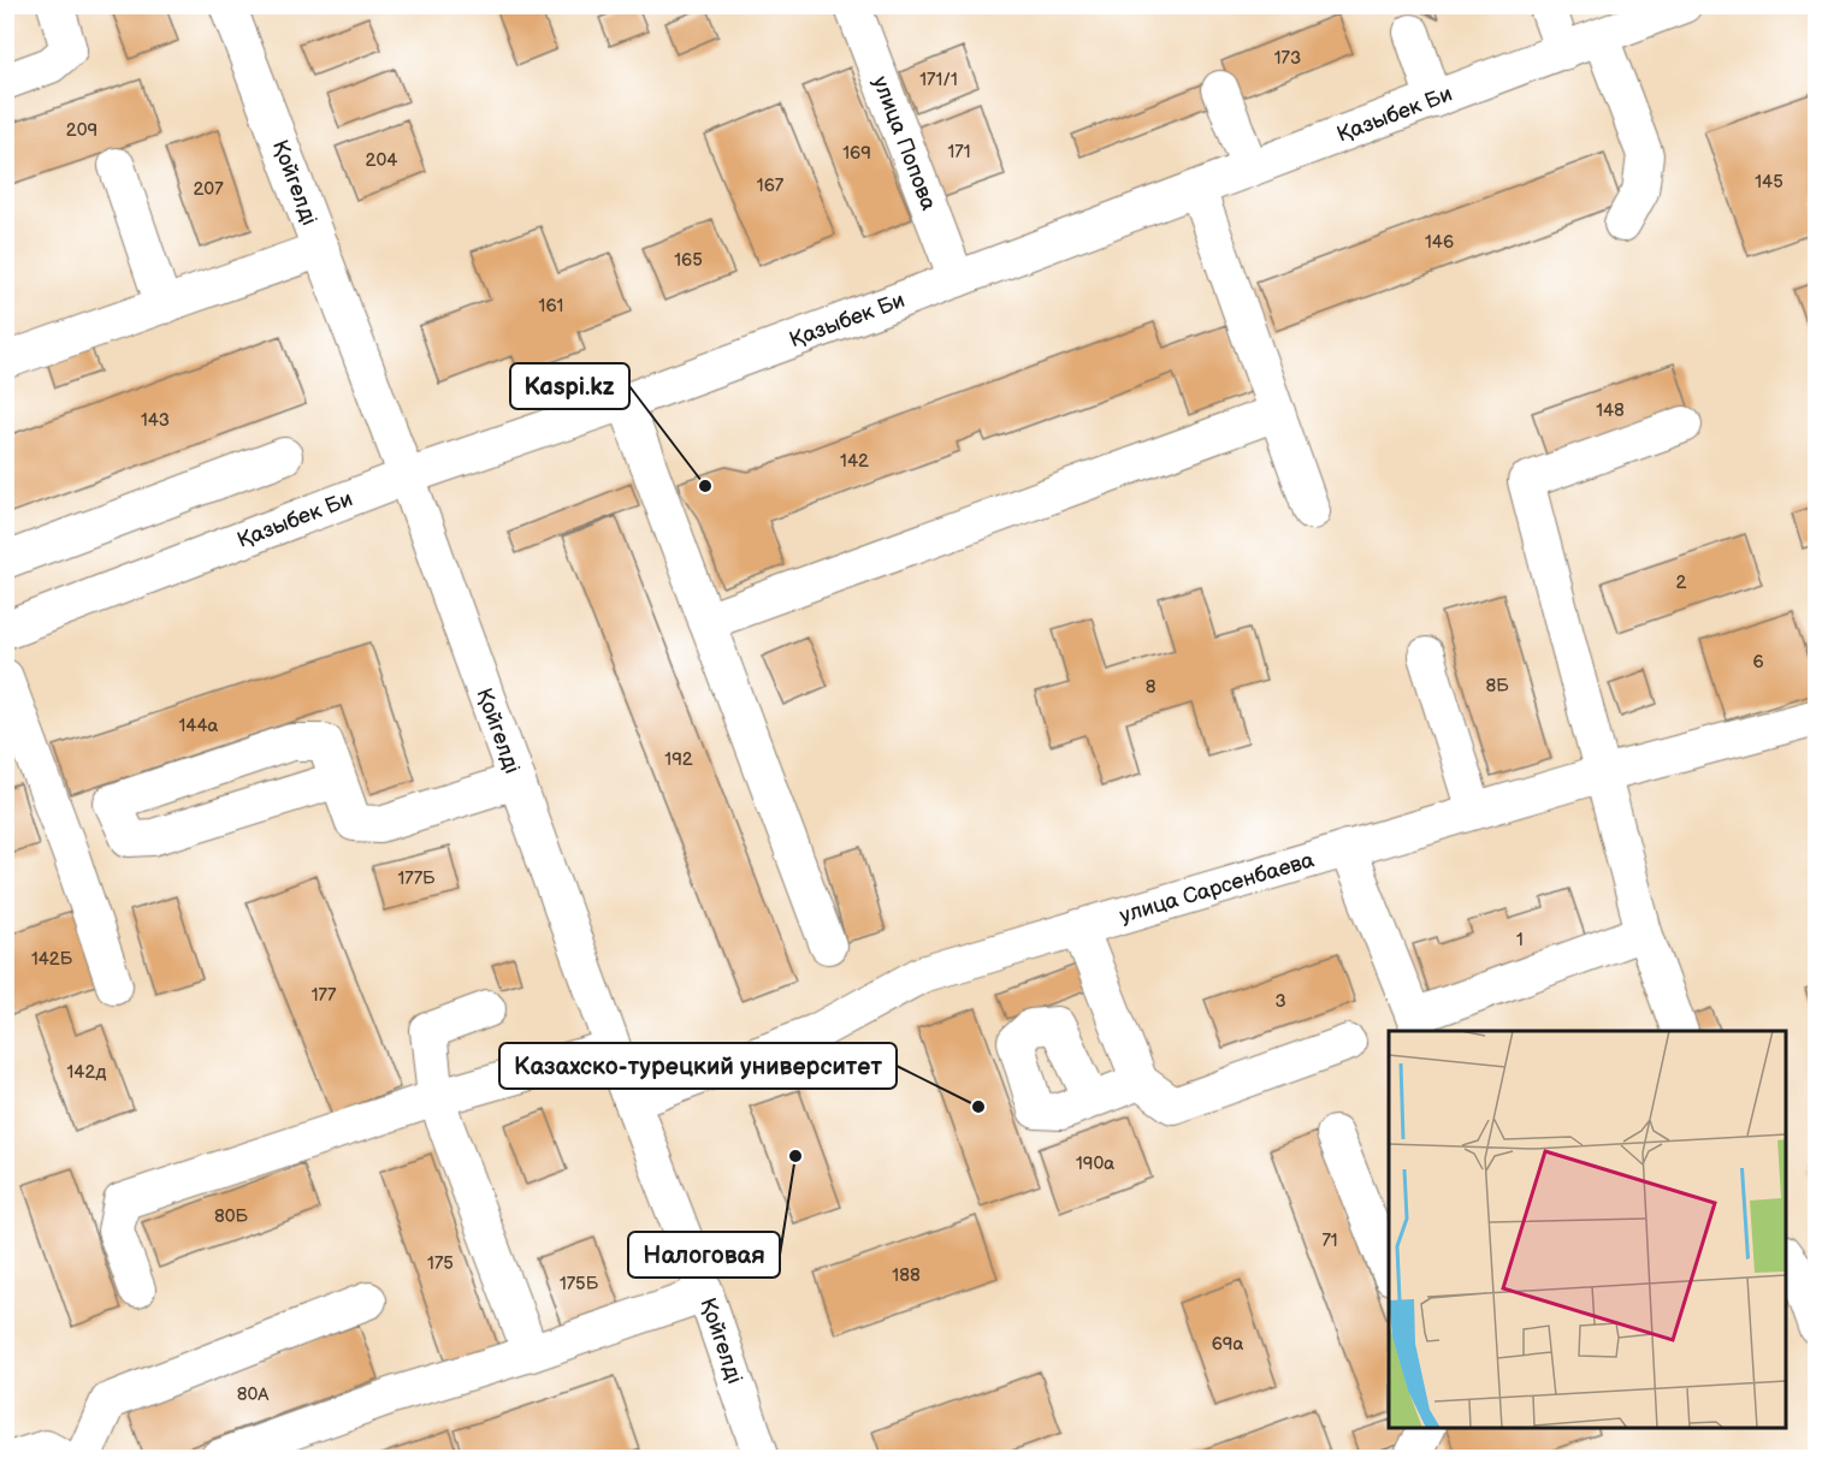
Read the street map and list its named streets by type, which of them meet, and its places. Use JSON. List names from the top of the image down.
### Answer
{
  "streets": {
    "street": [
      "Қазыбек Би",
      "улица Попова",
      "Қойгелді",
      "улица Сарсенбаева"
    ]
  },
  "crossings": [
    ["Қазыбек Би", "улица Попова"],
    ["Қазыбек Би", "Қойгелді"],
    ["Қойгелді", "улица Сарсенбаева"]
  ],
  "places": ["Kaspi.kz", "Казахско-турецкий университет", "Налоговая"],
  "house_numbers": [
    "173",
    "171/1",
    "209",
    "171",
    "169",
    "204",
    "145",
    "167",
    "207",
    "146",
    "165",
    "161",
    "148",
    "143",
    "142",
    "2",
    "6",
    "8Б",
    "8",
    "144а",
    "192",
    "177Б",
    "1",
    "142Б",
    "177",
    "3",
    "142д",
    "190а",
    "80Б",
    "71",
    "175",
    "188",
    "175Б",
    "69а",
    "80А"
  ]
}
